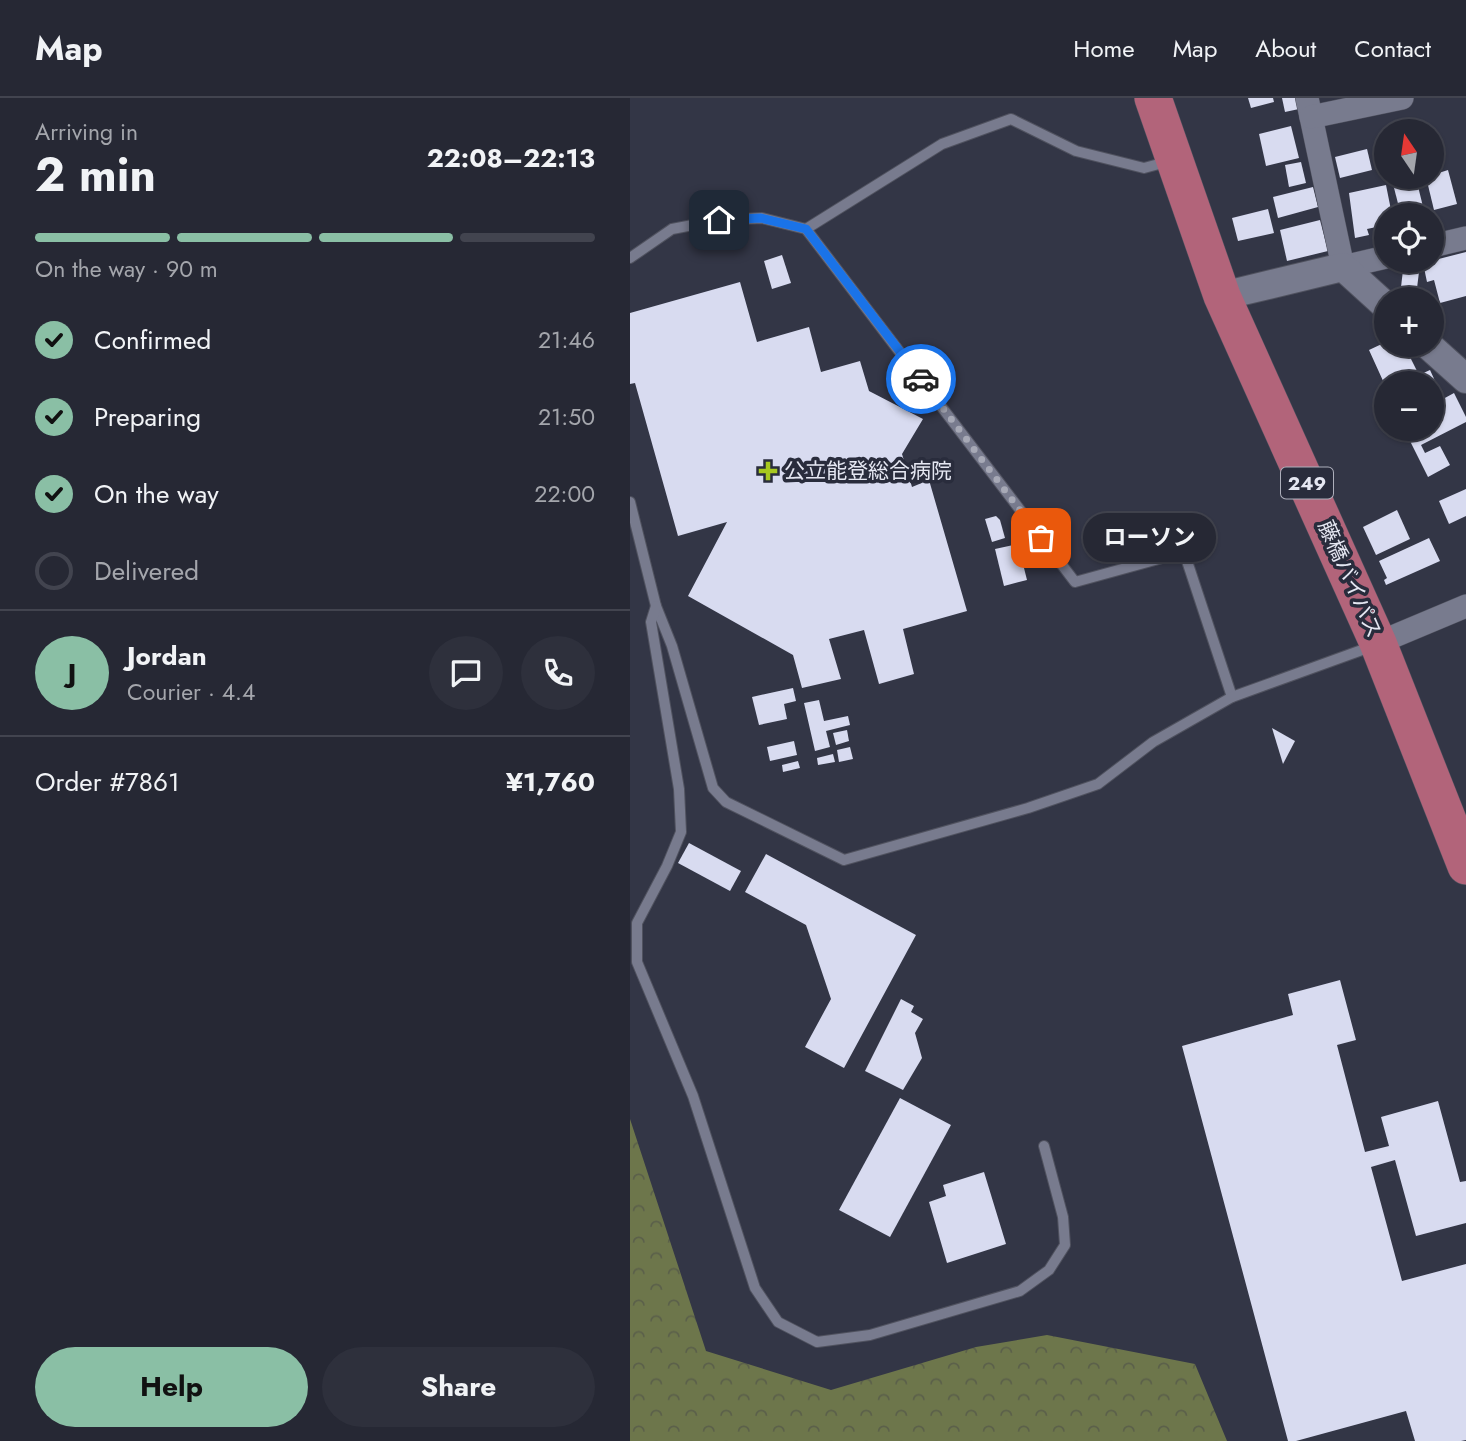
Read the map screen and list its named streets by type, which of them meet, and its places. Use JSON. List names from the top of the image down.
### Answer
{
  "streets": {
    "highway": ["249", "藤橋バイパス"]
  },
  "places": {
    "health": ["公立能登総合病院"],
    "other": ["ローソン"]
  },
  "north": "top",
  "page": {
    "header": "Map",
    "nav": [
      "Home",
      "Map",
      "About",
      "Contact"
    ],
    "heading": ["2 min", "Arriving in", "22:08–22:13"],
    "panel": [
      "Jordan",
      "Courier · 4.4",
      "Order #7861",
      "¥1,760"
    ],
    "map_buttons": ["+", "−"],
    "bar": "On the way · 90 m",
    "list": [
      ["Confirmed", "21:46"],
      ["Preparing", "21:50"],
      ["On the way", "22:00"],
      "Delivered"
    ],
    "bubble": "ローソン",
    "round": "J",
    "buttons": ["Help", "Share"]
  }
}
